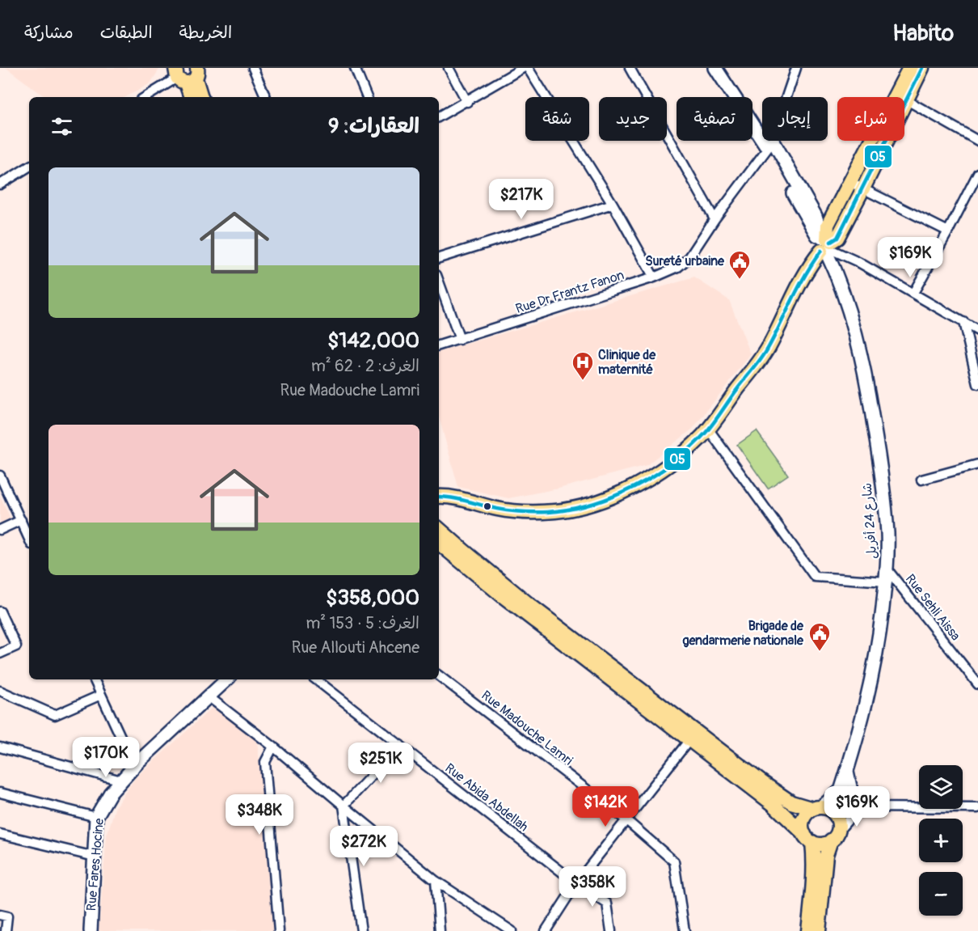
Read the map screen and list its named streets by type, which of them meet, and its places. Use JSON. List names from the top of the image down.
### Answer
{
  "streets": {
    "main road": ["شارع 24 أفريل", "Rue Fares Hocine"],
    "street": [
      "Rue Dr Frantz Fanon",
      "Rue Sehli Aissa",
      "Rue Madouche Lamri",
      "Rue Abida Abdellah"
    ]
  },
  "crossings": [
    ["Rue Dr Frantz Fanon", "شارع 24 أفريل"],
    ["شارع 24 أفريل", "Rue Sehli Aissa"]
  ],
  "places": {
    "public building": ["Sureté urbaine", "Brigade de gendarmerie nationale"],
    "hospital": ["Clinique de maternité"]
  },
  "lines": ["transit line 05"],
  "page": {
    "header": "Habito",
    "nav": ["الخريطة", "الطبقات", "مشاركة"],
    "chip": [
      "شراء",
      "إيجار",
      "تصفية",
      "جديد",
      "شقة"
    ],
    "heading": "العقارات: 9",
    "list": [
      {
        "name": "$142,000",
        "note": "الغرف: 2 · 62 m² · Rue Madouche Lamri"
      },
      {
        "name": "$358,000",
        "note": "الغرف: 5 · 153 m² · Rue Allouti Ahcene"
      }
    ],
    "price": [
      "$217K",
      "$169K",
      "$170K",
      "$251K",
      "$142K",
      "$169K",
      "$348K",
      "$272K",
      "$358K"
    ],
    "map_buttons": ["+", "−"]
  }
}
